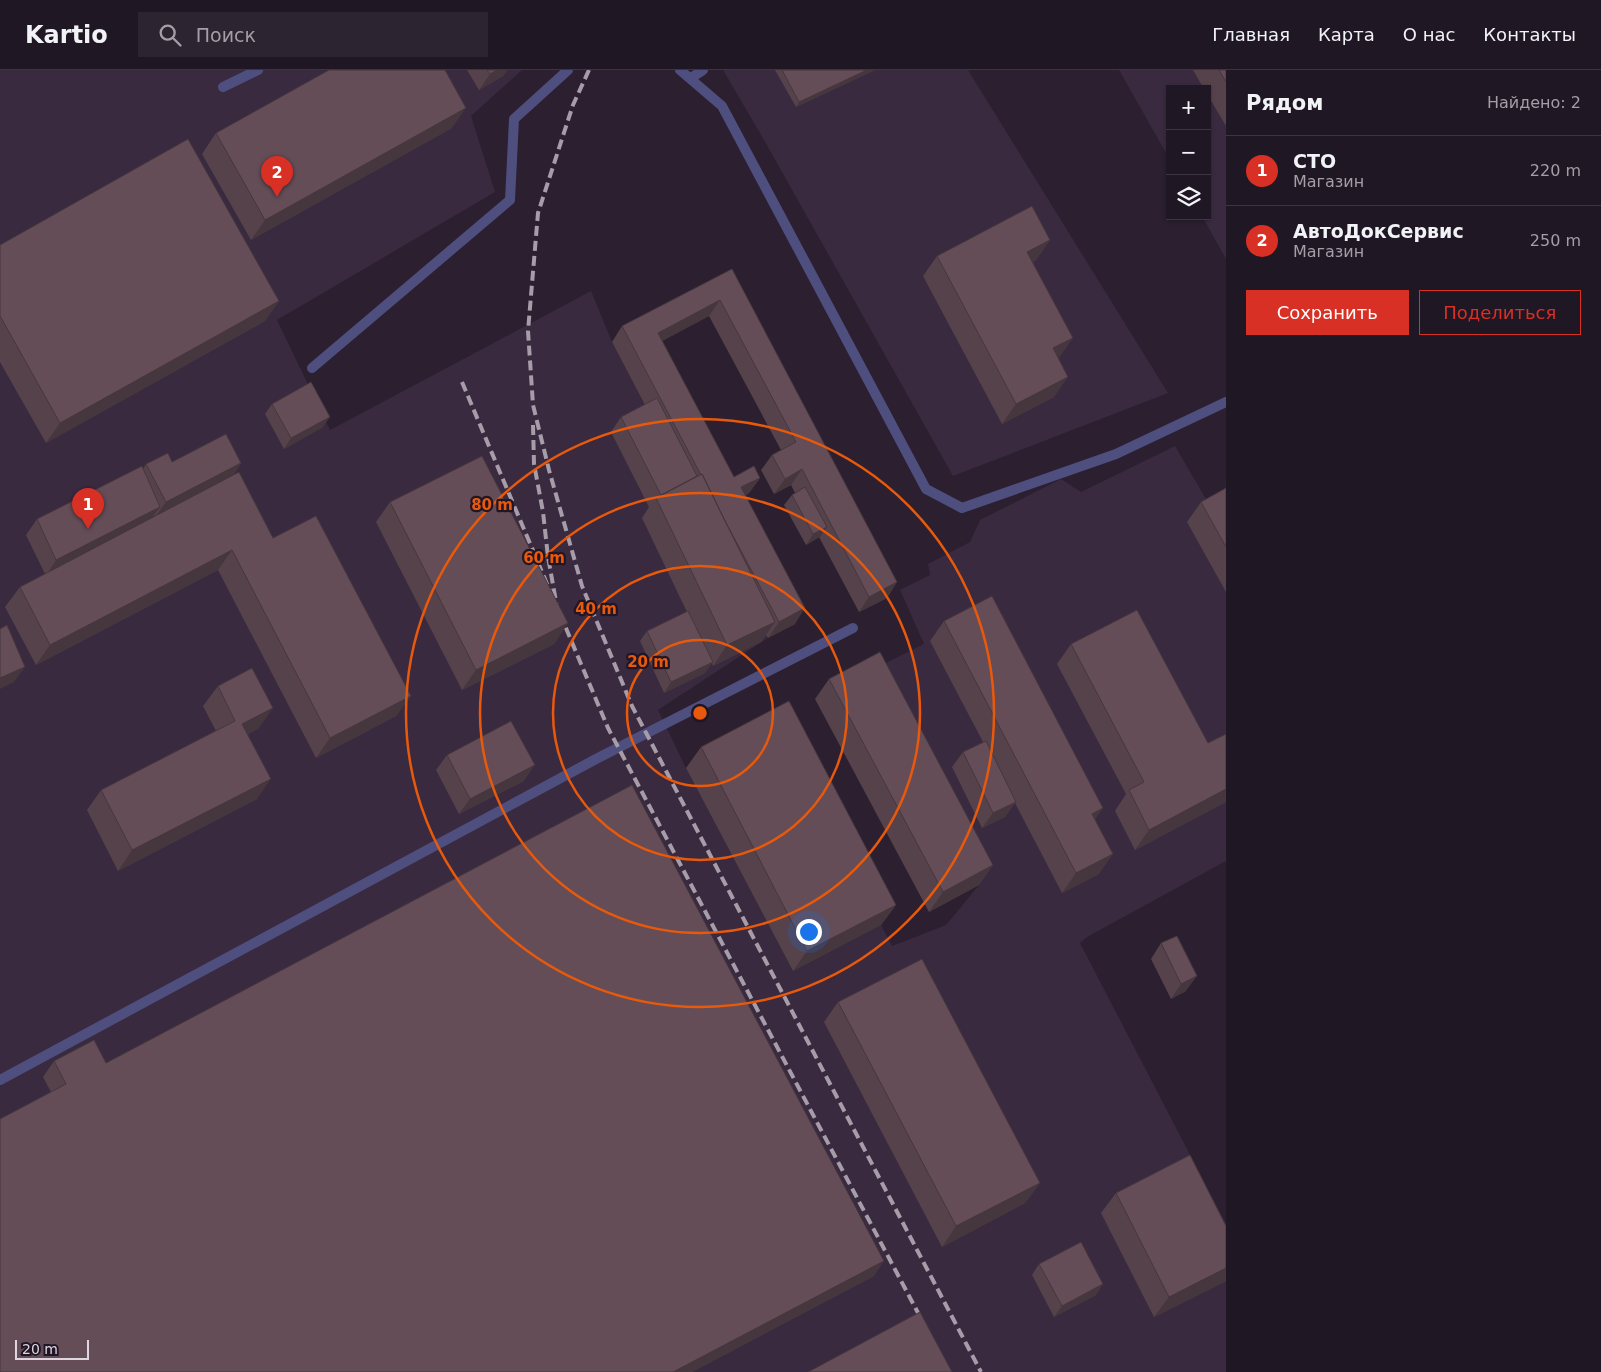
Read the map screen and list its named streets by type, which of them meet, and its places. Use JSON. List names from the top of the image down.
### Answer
{
  "scale_bar": "20 m",
  "page": {
    "header": "Kartio",
    "search": "Поиск",
    "nav": [
      "Главная",
      "Карта",
      "О нас",
      "Контакты"
    ],
    "heading": ["Рядом", "Найдено: 2"],
    "map_buttons": ["+", "−"],
    "list": [
      {
        "mark": "1",
        "name": "СТО",
        "note": "Магазин",
        "value": "220 m"
      },
      {
        "mark": "2",
        "name": "АвтоДокСервис",
        "note": "Магазин",
        "value": "250 m"
      }
    ],
    "pins": ["2", "1"],
    "buttons": ["Сохранить", "Поделиться"],
    "scale": "20 m"
  },
  "rings": [
    "80 m",
    "60 m",
    "40 m",
    "20 m"
  ]
}
